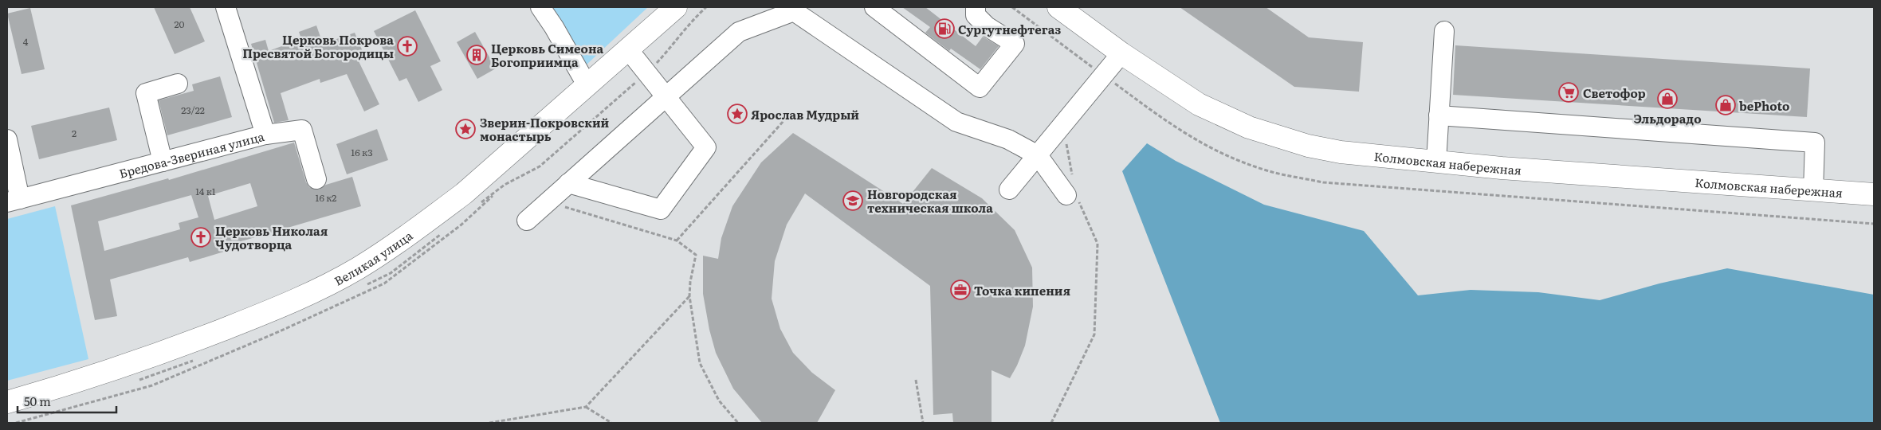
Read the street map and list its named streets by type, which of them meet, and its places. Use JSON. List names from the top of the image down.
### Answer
{
  "streets": {
    "main road": ["Колмовская набережная", "Великая улица"],
    "street": ["Бредова-Звериная улица"]
  },
  "places": {
    "fuel station": ["Сургутнефтегаз"],
    "church": ["Церковь Покрова Пресвятой Богородицы", "Церковь Николая Чудотворца"],
    "building": ["Церковь Симеона Богоприимца"],
    "supermarket": ["Светофор"],
    "shop": ["Эльдорадо", "bePhoto"],
    "place": ["Ярослав Мудрый", "Зверин-Покровский монастырь"],
    "school or university": ["Новгородская техническая школа"],
    "office": ["Точка кипения"]
  },
  "house_numbers": [
    "20",
    "4",
    "23/22",
    "2",
    "16 к3",
    "14 к1",
    "16 к2"
  ],
  "scale_bar": "50 m"
}
